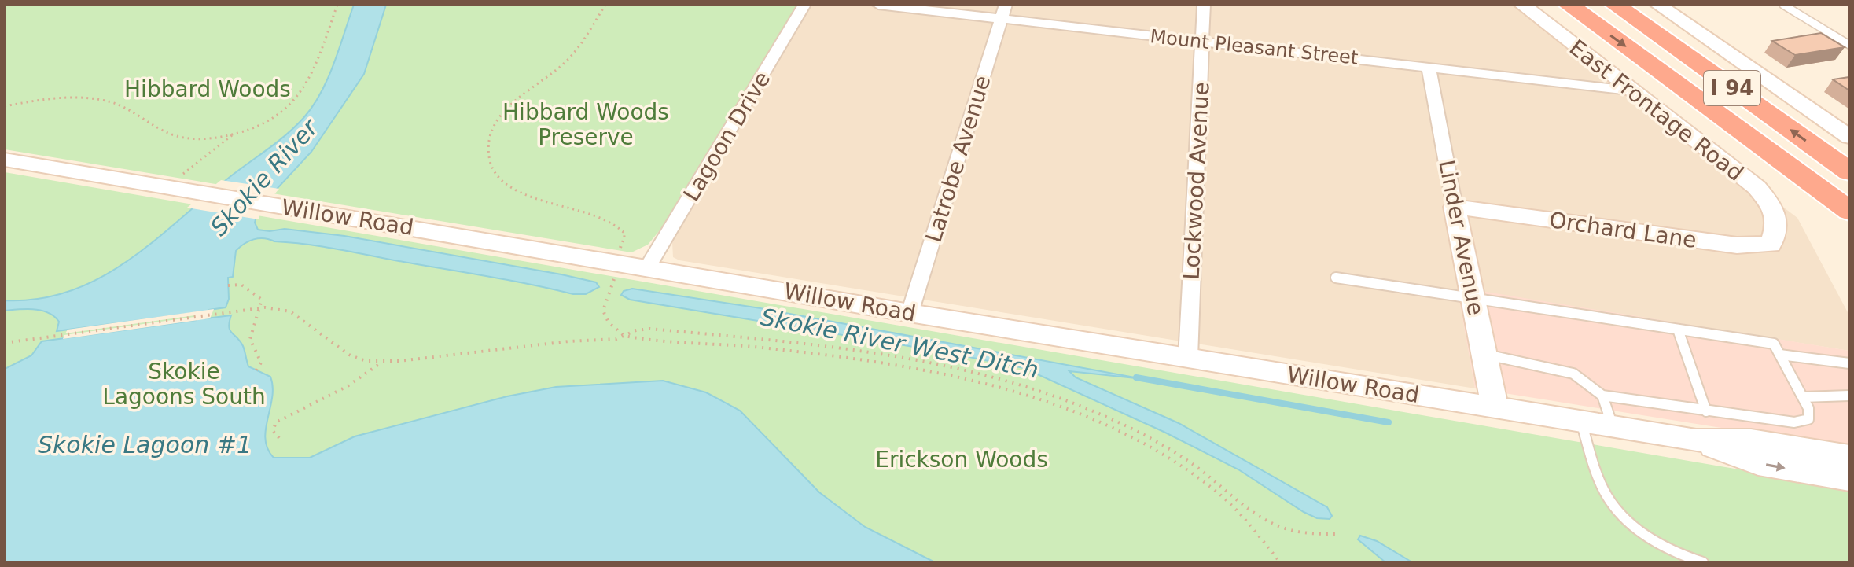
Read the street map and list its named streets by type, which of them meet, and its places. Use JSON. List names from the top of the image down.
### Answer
{
  "streets": {
    "highway": ["I 94"],
    "main road": [
      "East Frontage Road",
      "Willow Road",
      "Orchard Lane",
      "Linder Avenue"
    ],
    "street": [
      "Mount Pleasant Street",
      "Lagoon Drive",
      "Latrobe Avenue",
      "Lockwood Avenue"
    ]
  },
  "crossings": [
    ["Mount Pleasant Street", "East Frontage Road"],
    ["Mount Pleasant Street", "Latrobe Avenue"],
    ["Mount Pleasant Street", "Lockwood Avenue"],
    ["Mount Pleasant Street", "Linder Avenue"],
    ["East Frontage Road", "Orchard Lane"],
    ["Lagoon Drive", "Willow Road"],
    ["Latrobe Avenue", "Willow Road"],
    ["Lockwood Avenue", "Willow Road"],
    ["Willow Road", "Linder Avenue"],
    ["Orchard Lane", "Linder Avenue"]
  ],
  "water": ["Skokie River", "Skokie River West Ditch", "Skokie Lagoon #1"],
  "parks": [
    "Hibbard Woods",
    "Hibbard Woods Preserve",
    "Skokie Lagoons South",
    "Erickson Woods"
  ]
}
